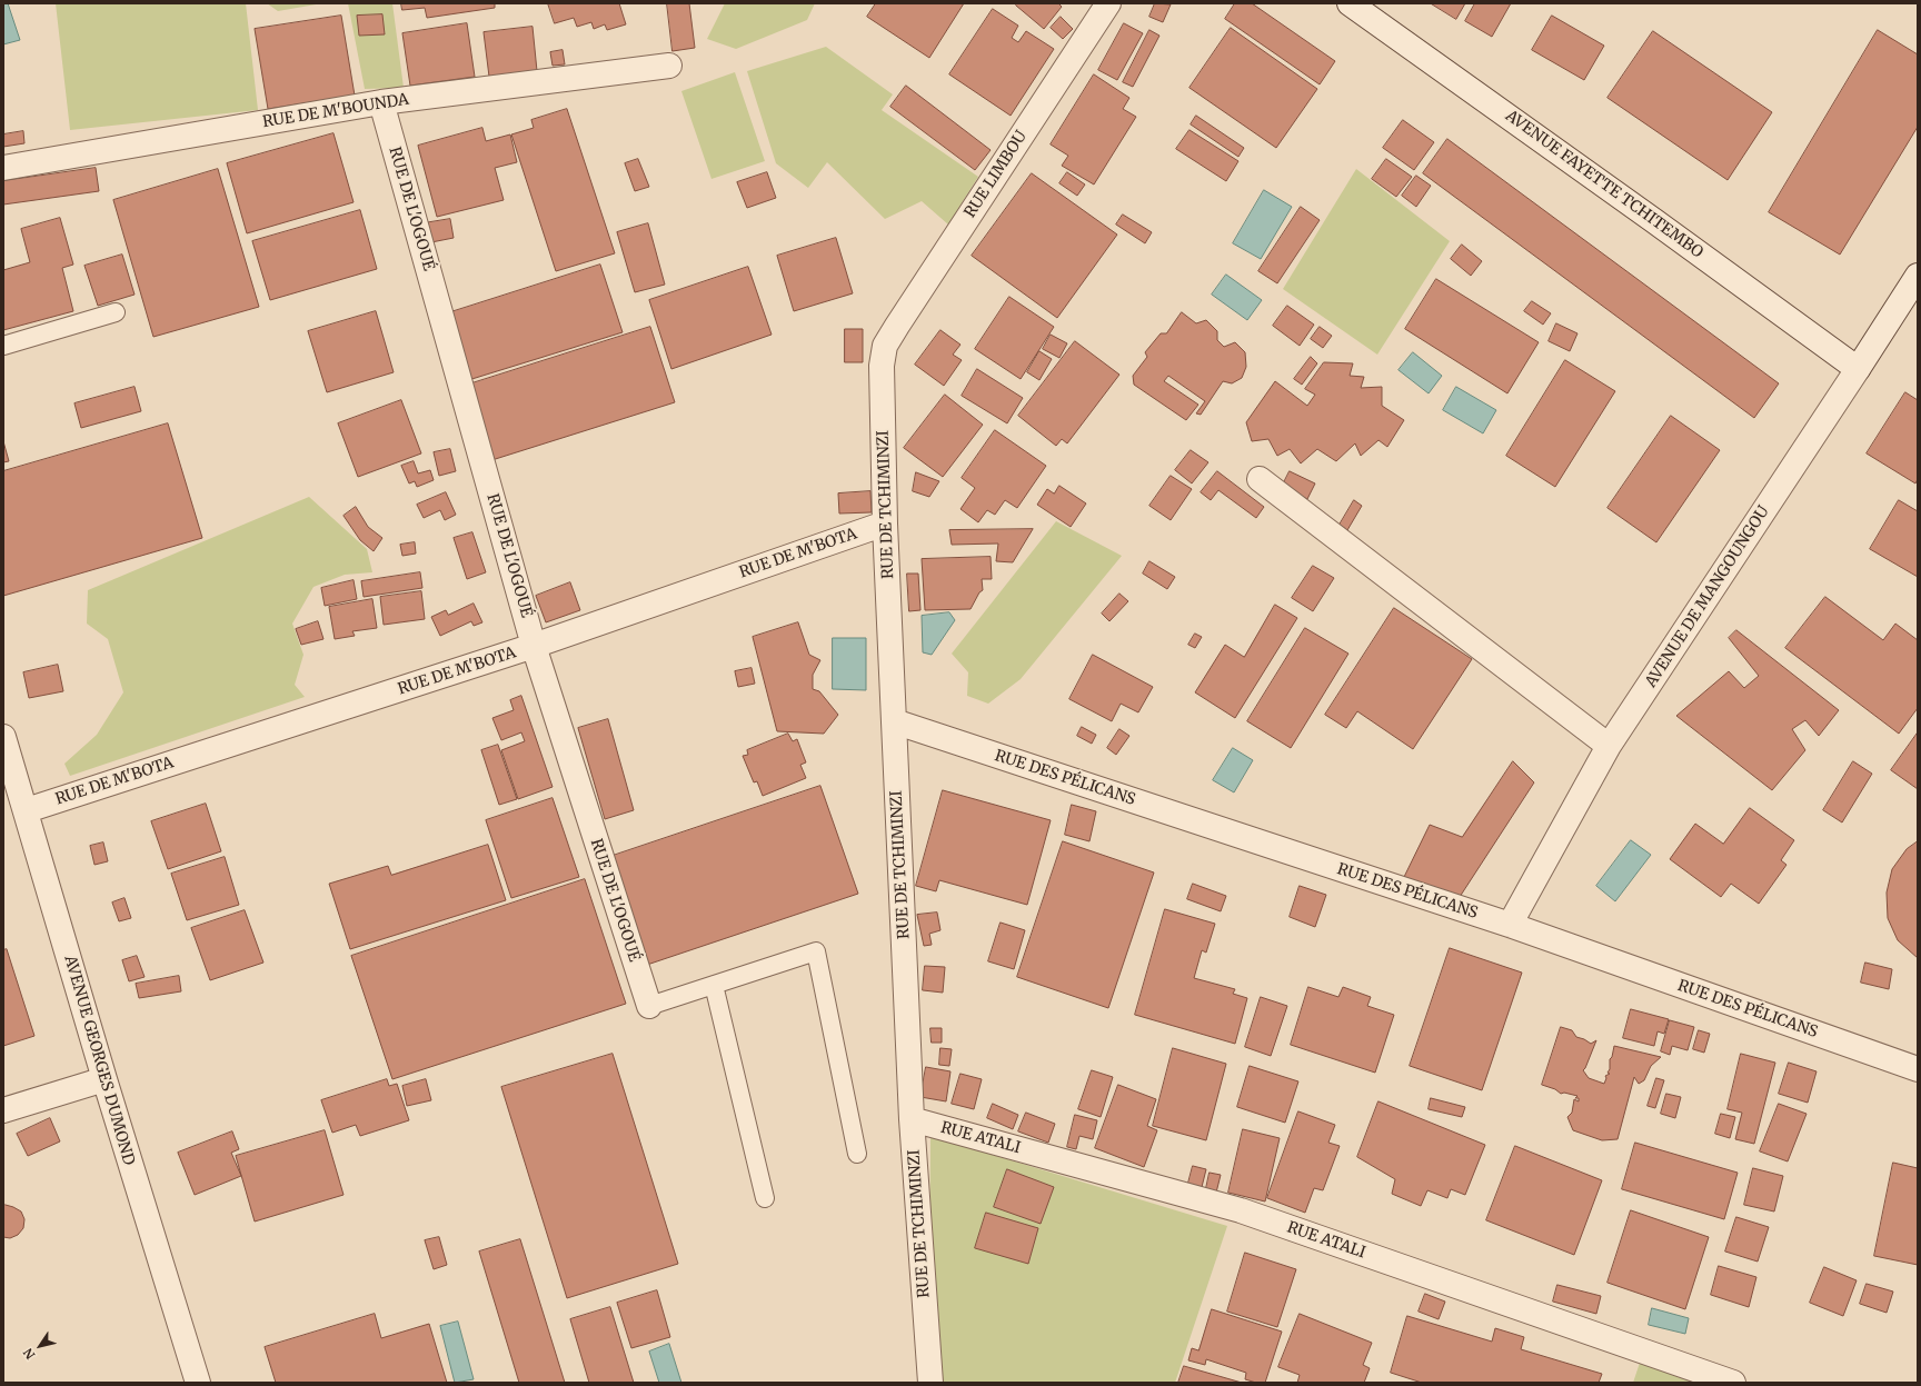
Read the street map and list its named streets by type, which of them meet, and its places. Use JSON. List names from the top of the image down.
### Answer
{
  "streets": {
    "street": [
      "RUE DE M'BOUNDA",
      "RUE LIMBOU",
      "AVENUE FAYETTE TCHITEMBO",
      "RUE DE L'OGOUÉ",
      "RUE DE TCHIMINZI",
      "RUE DE M'BOTA",
      "AVENUE DE MANGOUNGOU",
      "RUE DES PÉLICANS",
      "AVENUE GEORGES DUMOND",
      "RUE ATALI"
    ]
  },
  "crossings": [
    ["RUE DE M'BOUNDA", "RUE DE L'OGOUÉ"],
    ["RUE LIMBOU", "RUE DE TCHIMINZI"],
    ["AVENUE FAYETTE TCHITEMBO", "AVENUE DE MANGOUNGOU"],
    ["RUE DE L'OGOUÉ", "RUE DE M'BOTA"],
    ["RUE DE TCHIMINZI", "RUE DE M'BOTA"],
    ["RUE DE TCHIMINZI", "RUE DES PÉLICANS"],
    ["RUE DE TCHIMINZI", "RUE ATALI"],
    ["RUE DE M'BOTA", "AVENUE GEORGES DUMOND"],
    ["AVENUE DE MANGOUNGOU", "RUE DES PÉLICANS"]
  ],
  "north": "bottom left"
}
